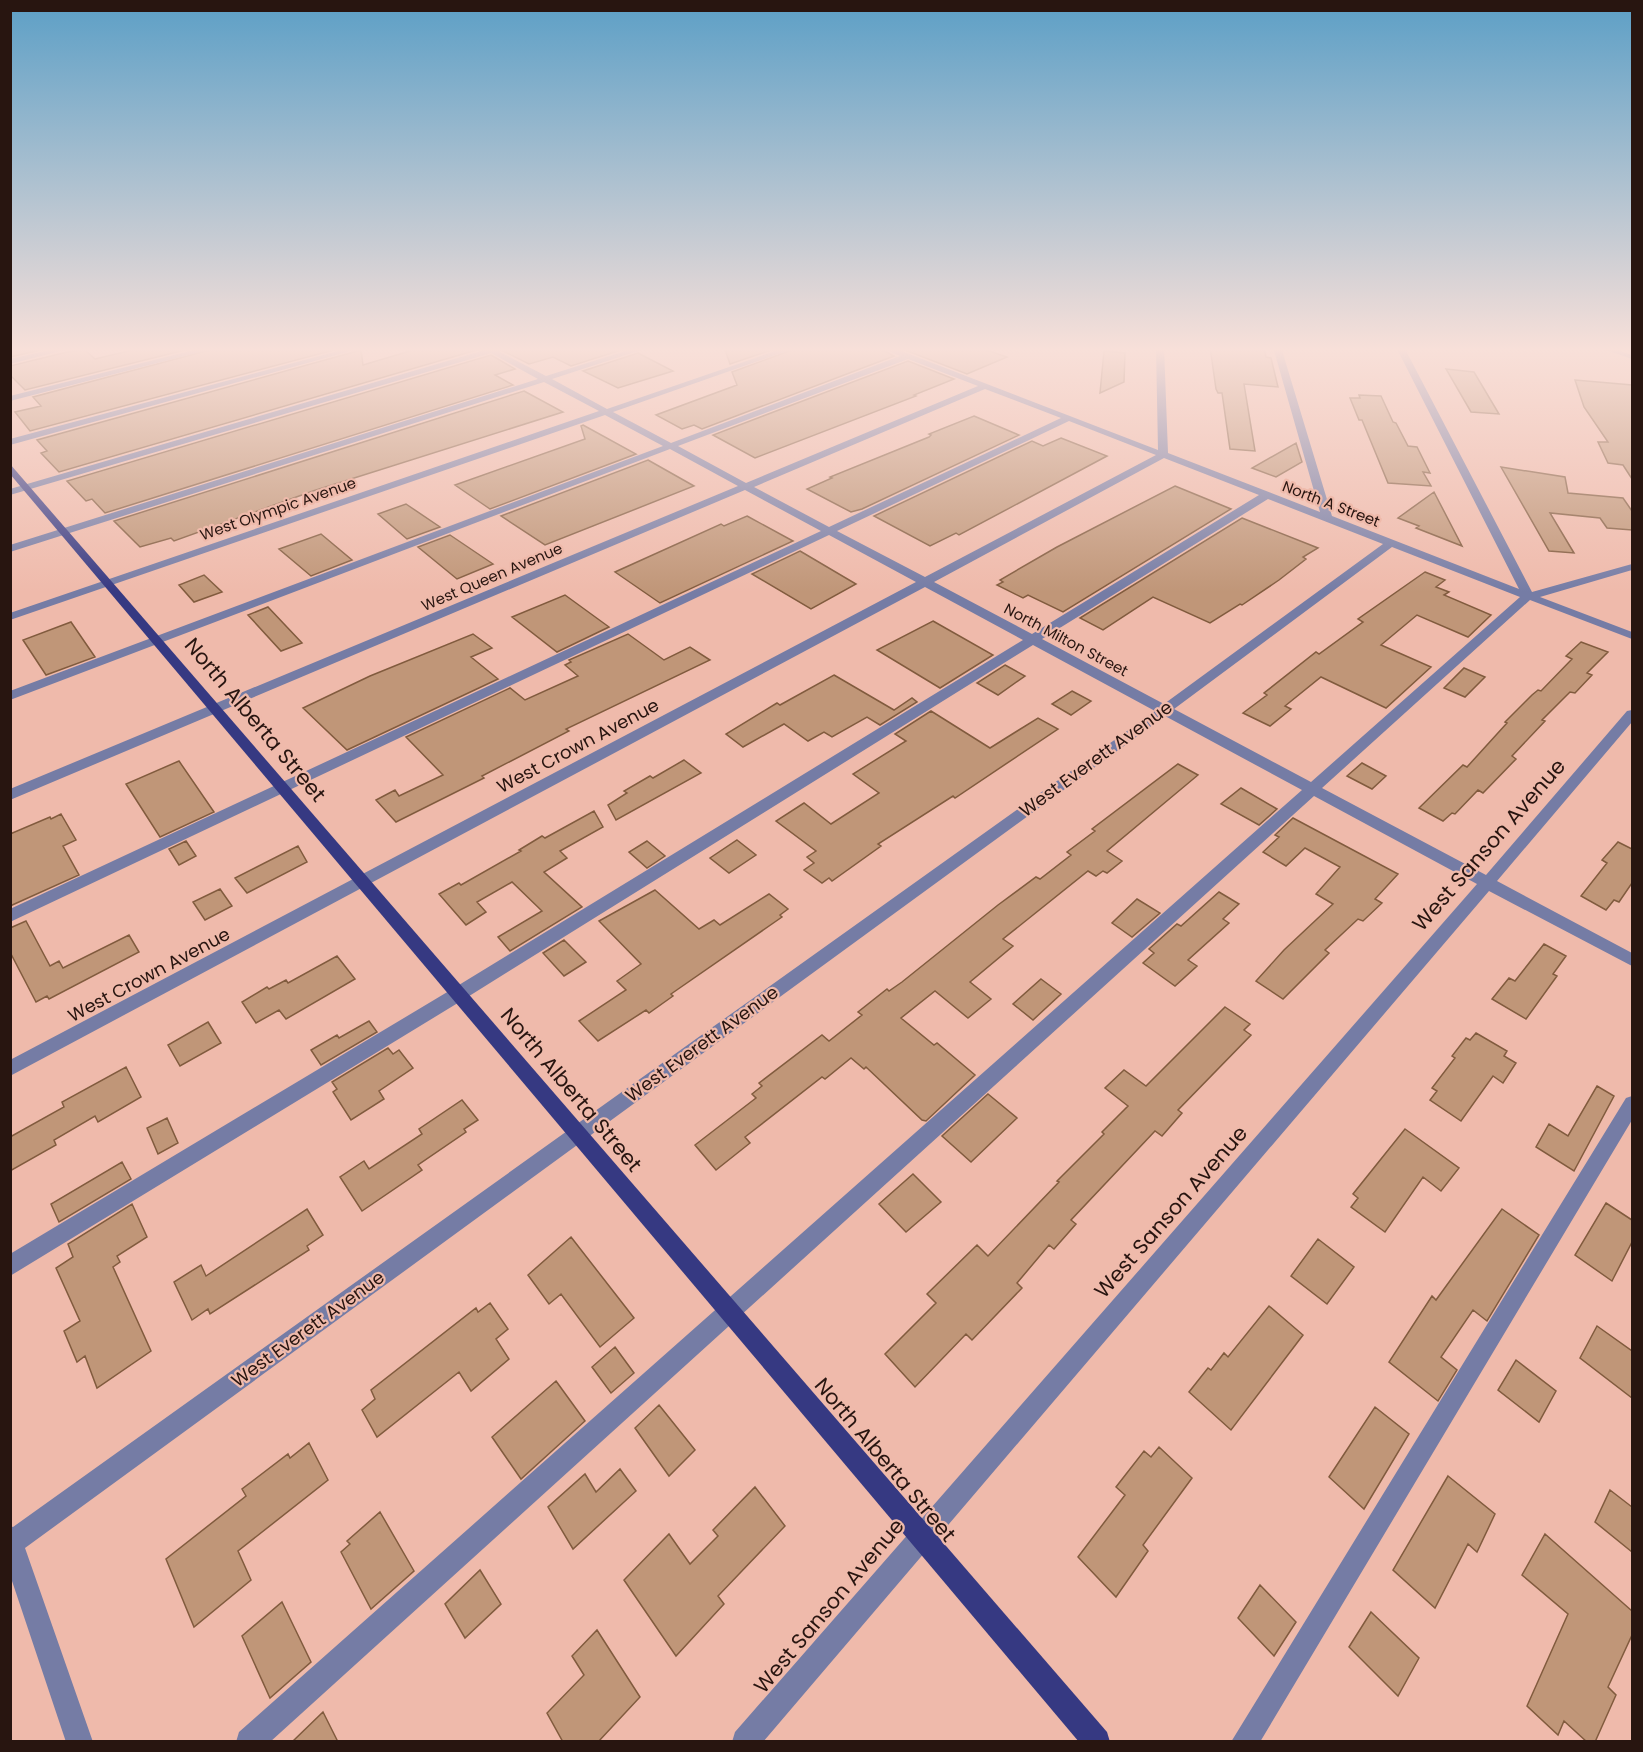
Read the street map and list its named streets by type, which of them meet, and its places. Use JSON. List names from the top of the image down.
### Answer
{
  "streets": {
    "main road": ["North Alberta Street"],
    "street": [
      "North A Street",
      "West Olympic Avenue",
      "West Queen Avenue",
      "North Milton Street",
      "West Crown Avenue",
      "West Everett Avenue",
      "West Sanson Avenue"
    ]
  },
  "crossings": [
    ["North A Street", "West Crown Avenue"],
    ["North A Street", "West Everett Avenue"],
    ["West Olympic Avenue", "North Alberta Street"],
    ["West Queen Avenue", "North Milton Street"],
    ["West Queen Avenue", "North Alberta Street"],
    ["North Milton Street", "West Crown Avenue"],
    ["North Milton Street", "West Everett Avenue"],
    ["North Milton Street", "West Sanson Avenue"],
    ["North Alberta Street", "West Crown Avenue"],
    ["North Alberta Street", "West Everett Avenue"],
    ["North Alberta Street", "West Sanson Avenue"]
  ]
}
